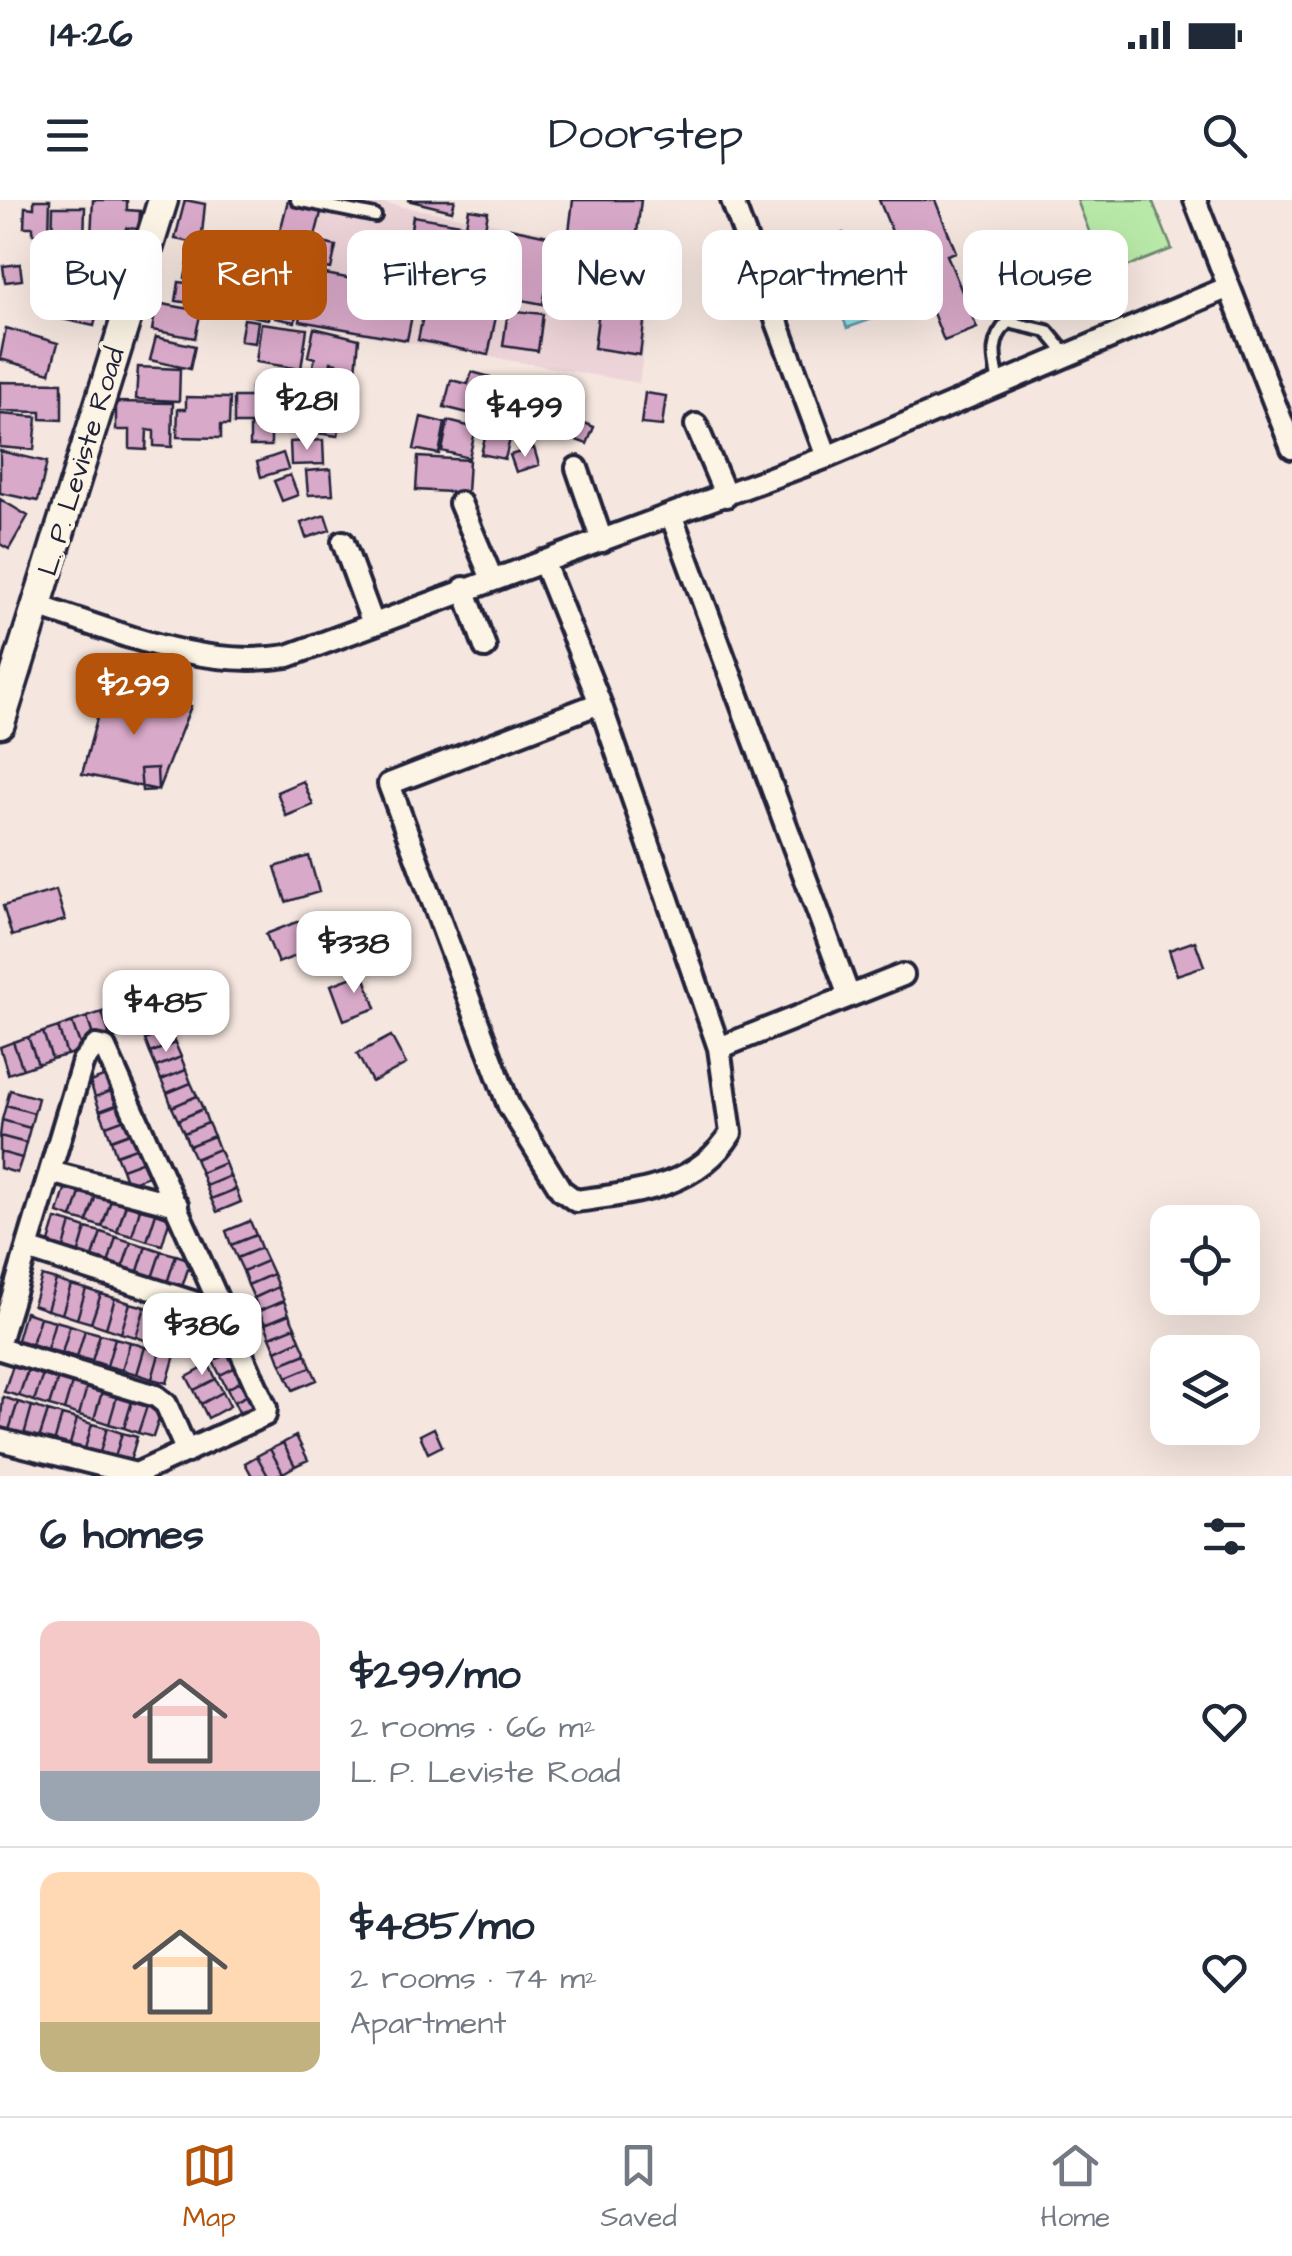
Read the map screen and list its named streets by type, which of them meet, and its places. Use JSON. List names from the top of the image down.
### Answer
{
  "streets": {
    "main road": ["L. P. Leviste Road"]
  },
  "page": {
    "status": "14:26",
    "header": "Doorstep",
    "chip": [
      "Buy",
      "Rent",
      "Filters",
      "New",
      "Apartment",
      "House"
    ],
    "price": [
      "$281",
      "$499",
      "$299",
      "$338",
      "$485",
      "$386"
    ],
    "heading": "6 homes",
    "list": [
      {
        "name": "$299/mo",
        "note": "2 rooms · 66 m² · L. P. Leviste Road"
      },
      {
        "name": "$485/mo",
        "note": "2 rooms · 74 m² · Apartment"
      }
    ],
    "tabs": ["Map", "Saved", "Home"]
  }
}
